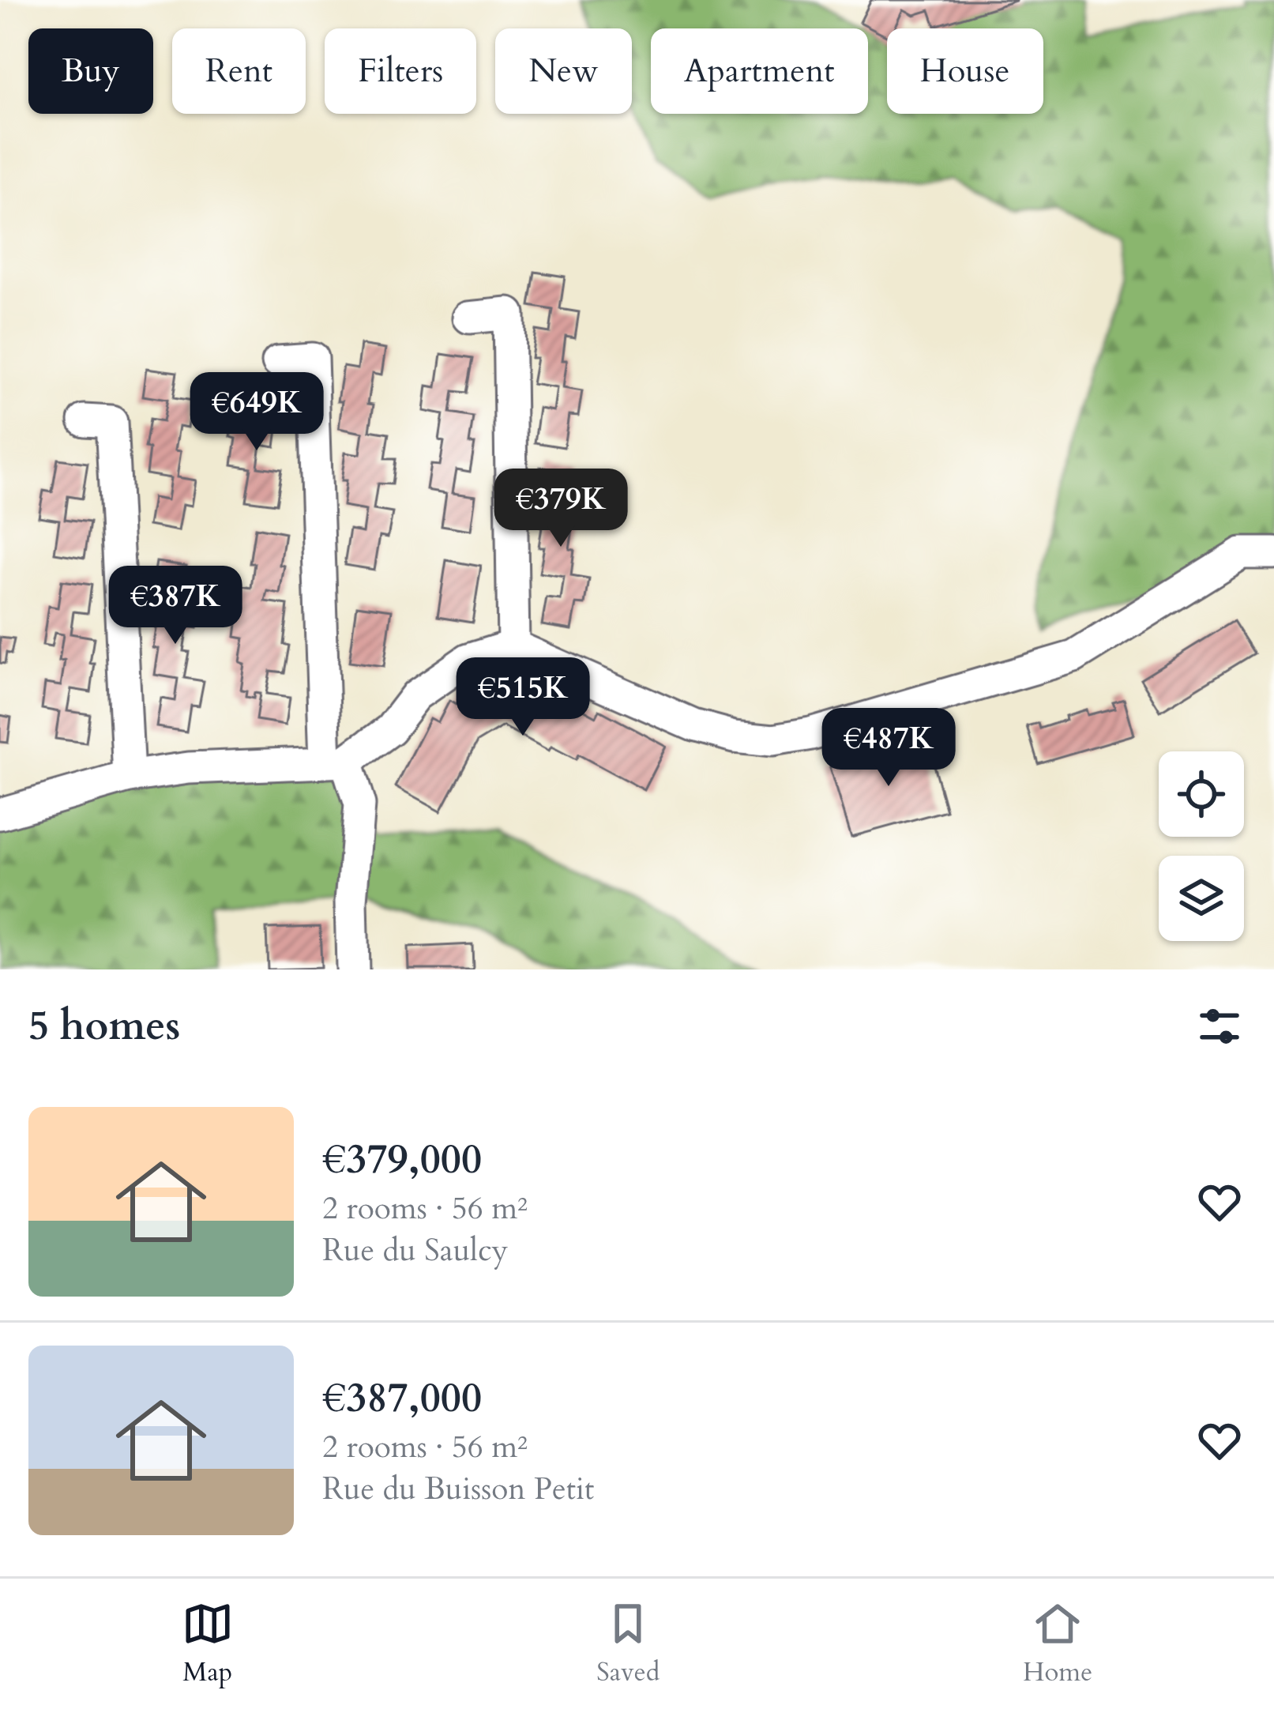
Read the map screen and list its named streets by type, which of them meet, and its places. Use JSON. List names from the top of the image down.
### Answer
{
  "page": {
    "chip": [
      "Buy",
      "Rent",
      "Filters",
      "New",
      "Apartment",
      "House"
    ],
    "price": [
      "€649K",
      "€379K",
      "€387K",
      "€515K",
      "€487K"
    ],
    "heading": "5 homes",
    "list": [
      {
        "name": "€379,000",
        "note": "2 rooms · 56 m² · Rue du Saulcy"
      },
      {
        "name": "€387,000",
        "note": "2 rooms · 56 m² · Rue du Buisson Petit"
      }
    ],
    "tabs": ["Map", "Saved", "Home"]
  }
}
